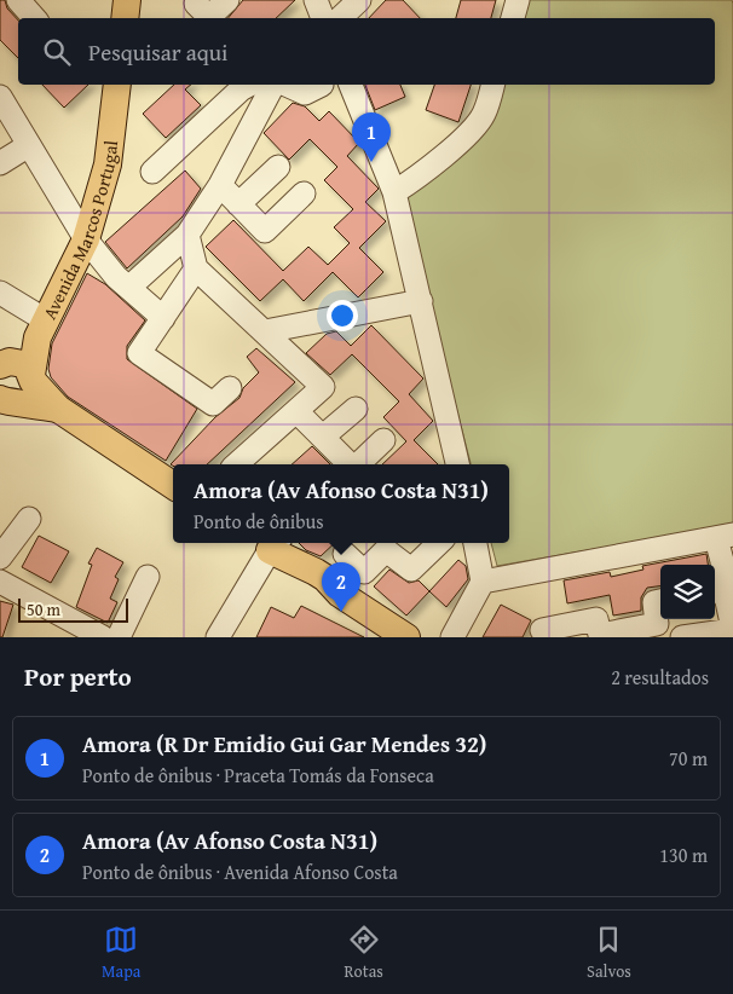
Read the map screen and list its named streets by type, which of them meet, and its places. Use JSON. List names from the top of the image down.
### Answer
{
  "streets": {
    "main road": ["Avenida Marcos Portugal"]
  },
  "scale_bar": "50 m",
  "page": {
    "search": "Pesquisar aqui",
    "pins": ["1", "2"],
    "popup": ["Amora (Av Afonso Costa N31)", "Ponto de ônibus"],
    "scale": "50 m",
    "heading": ["Por perto", "2 resultados"],
    "list": [
      {
        "mark": "1",
        "name": "Amora (R Dr Emidio Gui Gar Mendes 32)",
        "note": "Ponto de ônibus · Praceta Tomás da Fonseca",
        "value": "70 m"
      },
      {
        "mark": "2",
        "name": "Amora (Av Afonso Costa N31)",
        "note": "Ponto de ônibus · Avenida Afonso Costa",
        "value": "130 m"
      }
    ],
    "nav": ["Mapa", "Rotas", "Salvos"]
  }
}
